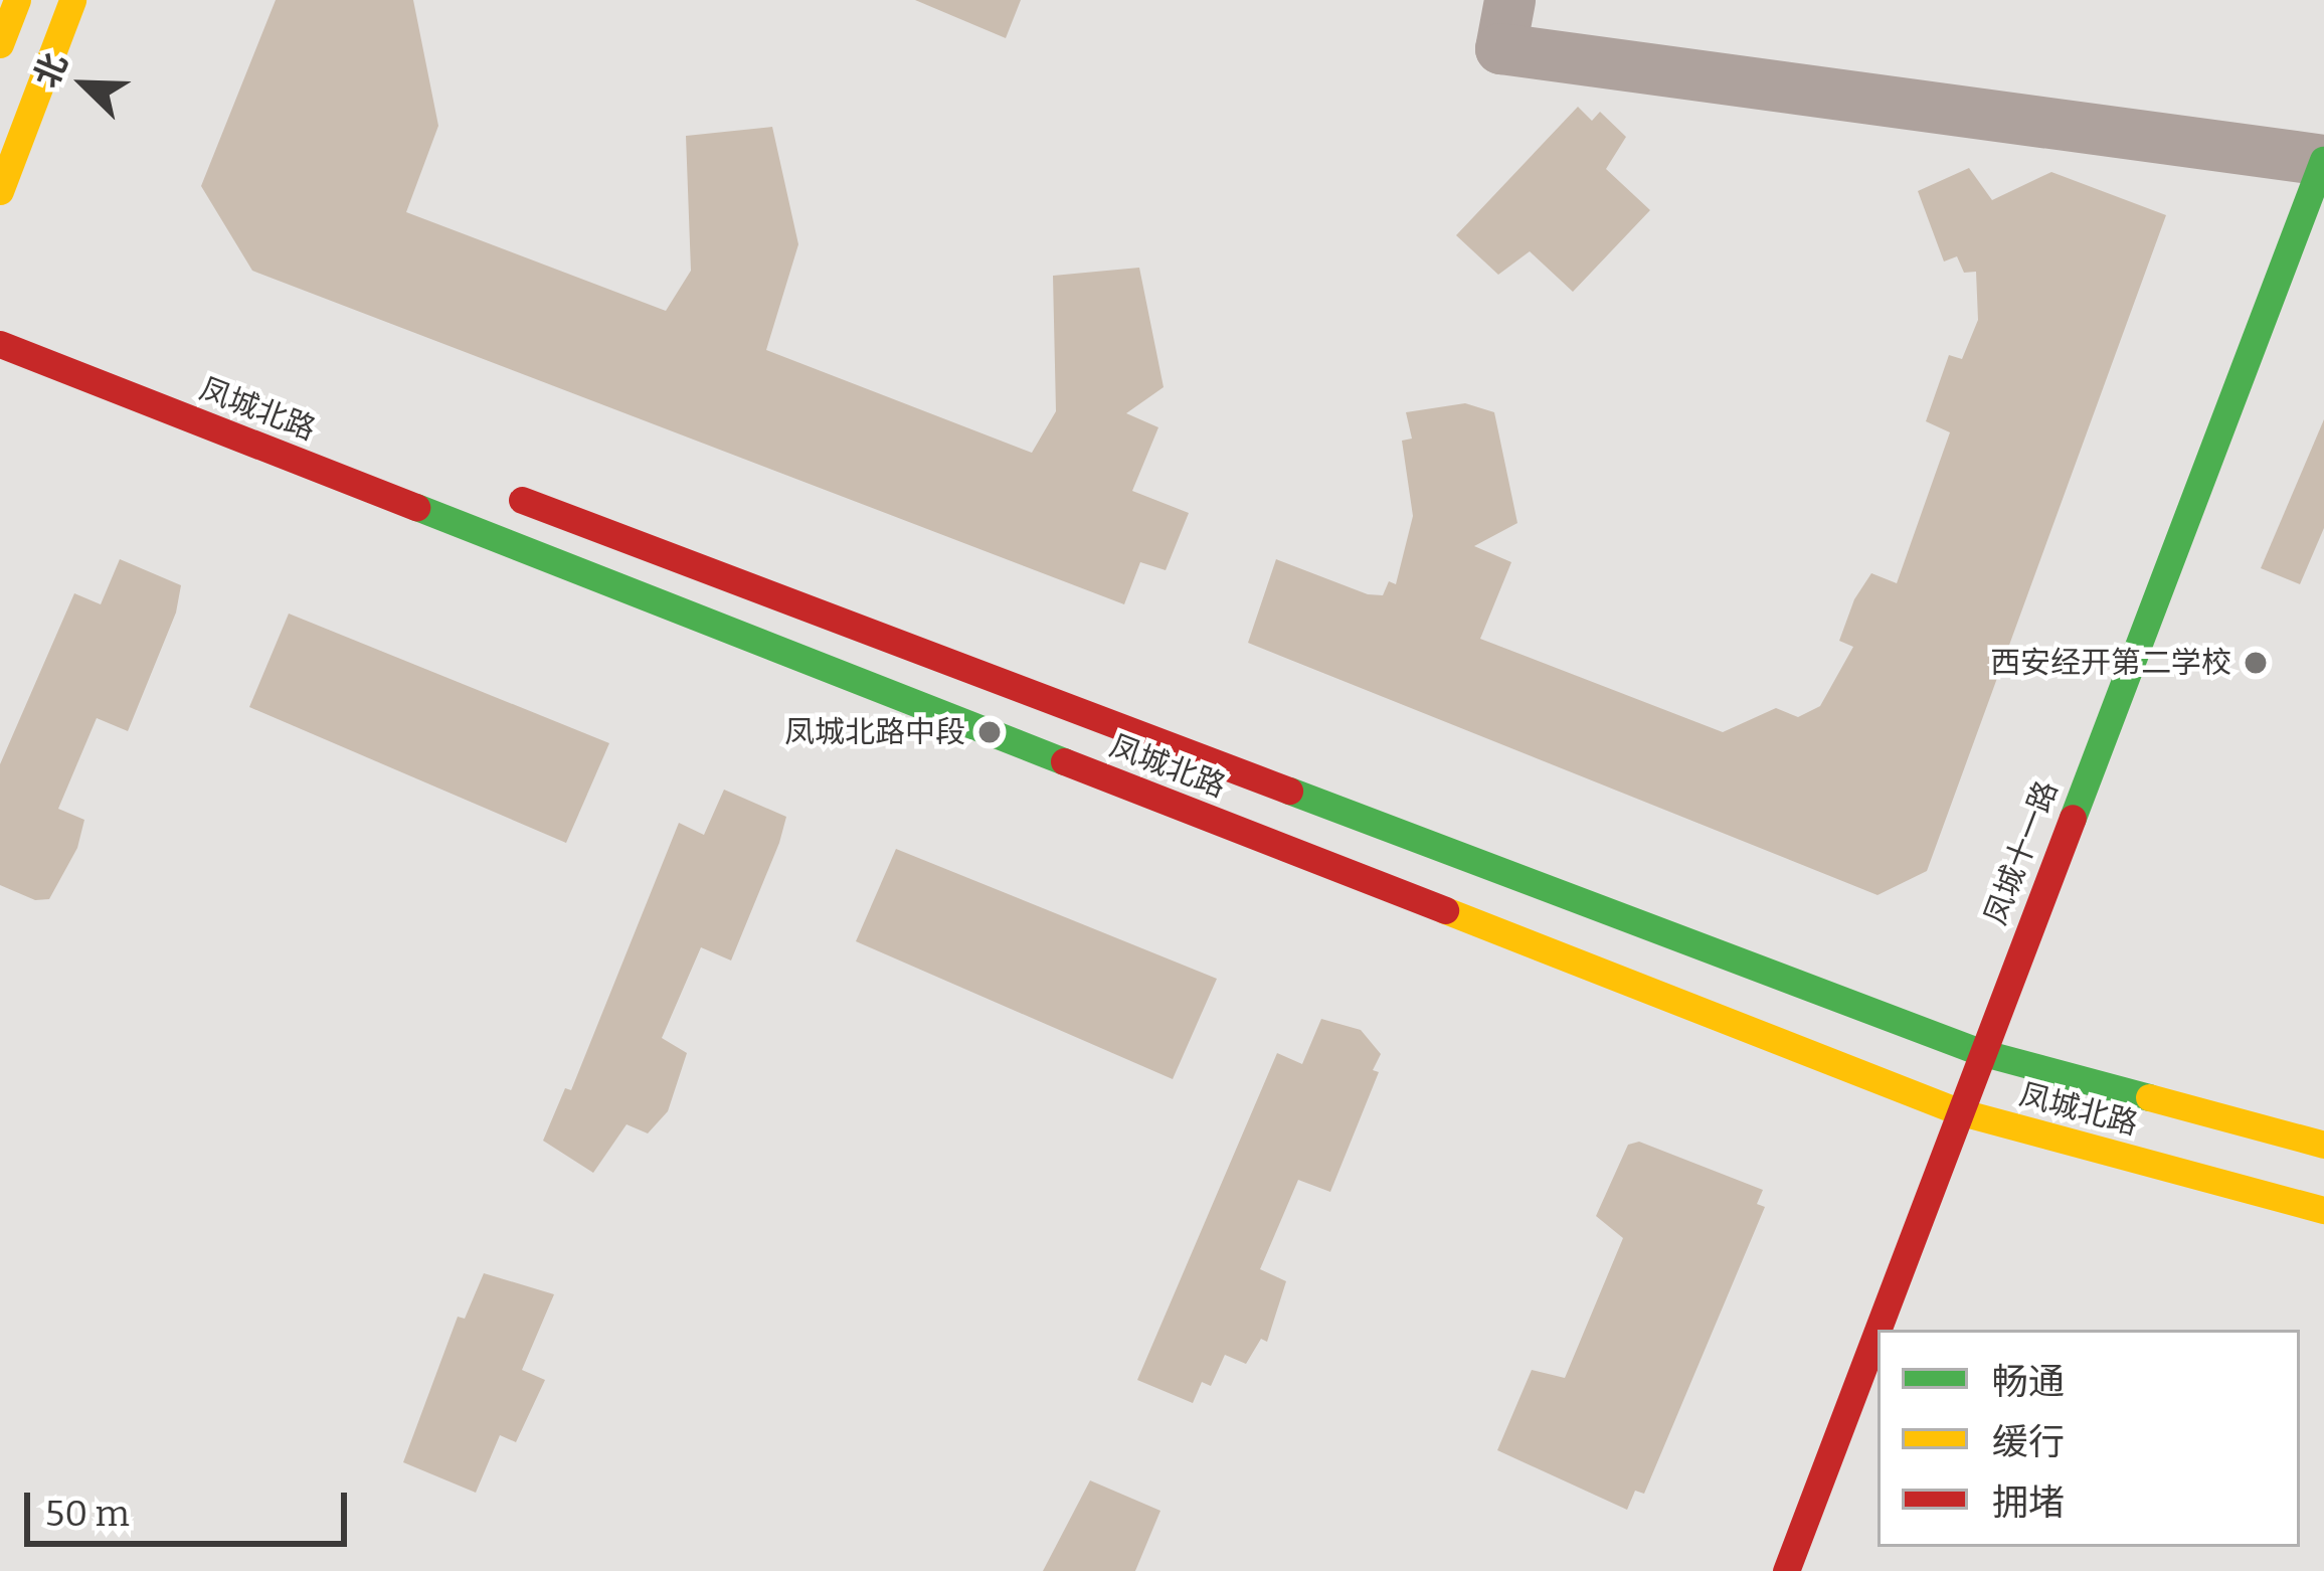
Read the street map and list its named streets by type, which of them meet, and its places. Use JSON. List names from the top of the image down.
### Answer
{
  "streets": {
    "main road": ["凤城北路", "凤城十一路"]
  },
  "crossings": [
    ["凤城北路", "凤城十一路"]
  ],
  "places": ["西安经开第二学校", "凤城北路中段"],
  "legend": ["畅通", "缓行", "拥堵"],
  "scale_bar": "50 m",
  "north": "top left"
}
